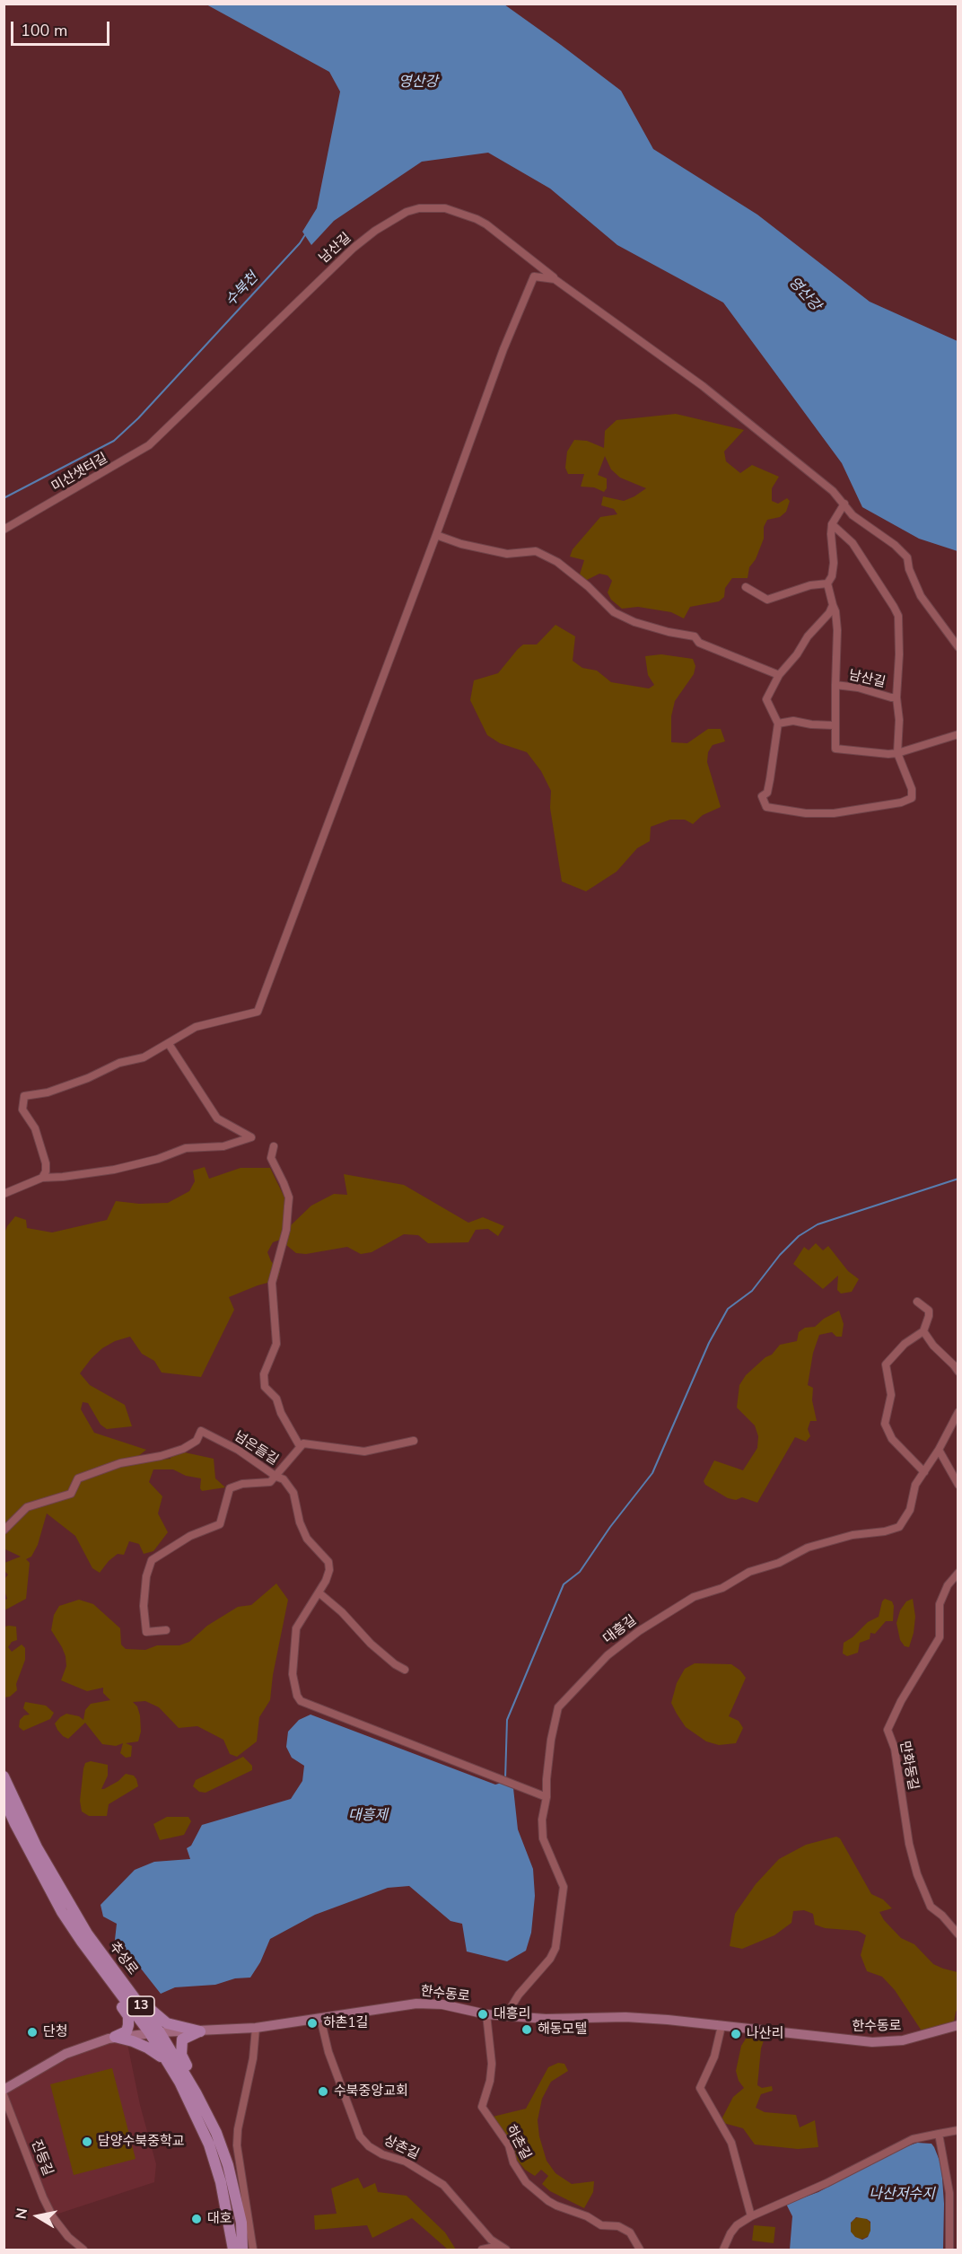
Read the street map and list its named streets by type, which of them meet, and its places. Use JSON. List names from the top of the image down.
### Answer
{
  "streets": {
    "main road": ["추성로", "13"],
    "street": [
      "남산길",
      "미산샛터길",
      "넘은들길",
      "대흥길",
      "만화동길",
      "한수동로",
      "하촌길",
      "상촌길",
      "진등길"
    ]
  },
  "crossings": [
    ["남산길", "미산샛터길"],
    ["대흥길", "한수동로"],
    ["추성로", "한수동로"],
    ["한수동로", "하촌길"],
    ["한수동로", "상촌길"]
  ],
  "water": [
    "영산강",
    "수북천",
    "대흥제",
    "나산저수지"
  ],
  "places": [
    "대흥리",
    "하촌1길",
    "해동모텔",
    "단청",
    "나산리",
    "수북중앙교회",
    "담양수북중학교",
    "대호"
  ],
  "scale_bar": "100 m",
  "north": "left"
}
